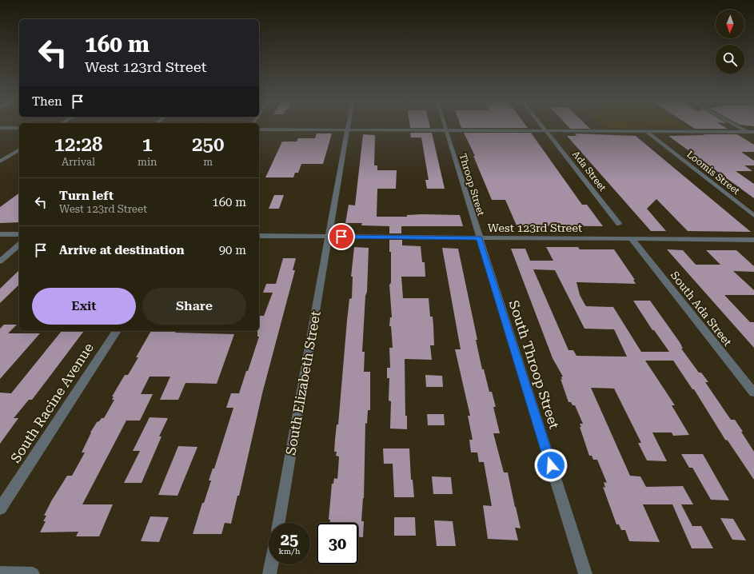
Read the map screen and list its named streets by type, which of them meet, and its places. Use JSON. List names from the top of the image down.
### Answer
{
  "streets": {
    "street": [
      "Ada Street",
      "Loomis Street",
      "Throop Street",
      "West 123rd Street",
      "South Ada Street",
      "South Throop Street",
      "South Elizabeth Street",
      "South Racine Avenue"
    ]
  },
  "crossings": [
    ["Throop Street", "West 123rd Street"],
    ["Throop Street", "South Throop Street"],
    ["West 123rd Street", "South Ada Street"],
    ["West 123rd Street", "South Throop Street"],
    ["West 123rd Street", "South Elizabeth Street"]
  ],
  "north": "bottom",
  "page": {
    "turn": ["160 m", "West 123rd Street"],
    "then": "Then",
    "eta": [
      "12:28",
      "Arrival",
      "1",
      "min",
      "250",
      "m"
    ],
    "list": [
      {
        "name": "Turn left",
        "note": "West 123rd Street",
        "value": "160 m"
      },
      {
        "name": "Arrive at destination",
        "value": "90 m"
      }
    ],
    "buttons": ["Exit", "Share"],
    "speed": "25 km/h",
    "limit": "30"
  }
}
